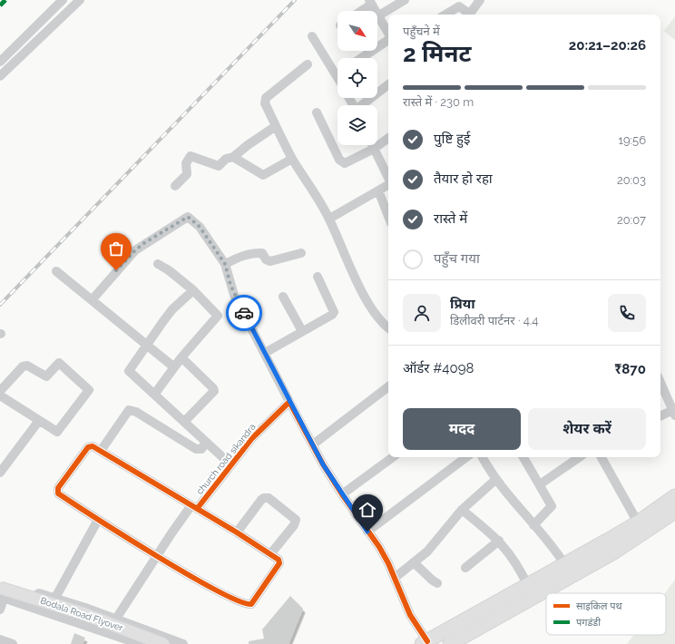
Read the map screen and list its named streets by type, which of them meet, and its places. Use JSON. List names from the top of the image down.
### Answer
{
  "streets": {
    "main road": ["Bodala Road Flyover"],
    "street": ["church road sikandra"]
  },
  "legend": ["साइकिल पथ", "पगडंडी"],
  "north": "bottom right",
  "page": {
    "heading": ["2 मिनट", "पहुँचने में", "20:21–20:26"],
    "panel": [
      "प्रिया",
      "डिलीवरी पार्टनर · 4.4",
      "ऑर्डर #4098",
      "₹870"
    ],
    "bar": "रास्ते में · 230 m",
    "list": [
      ["पुष्टि हुई", "19:56"],
      ["तैयार हो रहा", "20:03"],
      ["रास्ते में", "20:07"],
      "पहुँच गया"
    ],
    "buttons": ["मदद", "शेयर करें"]
  }
}
